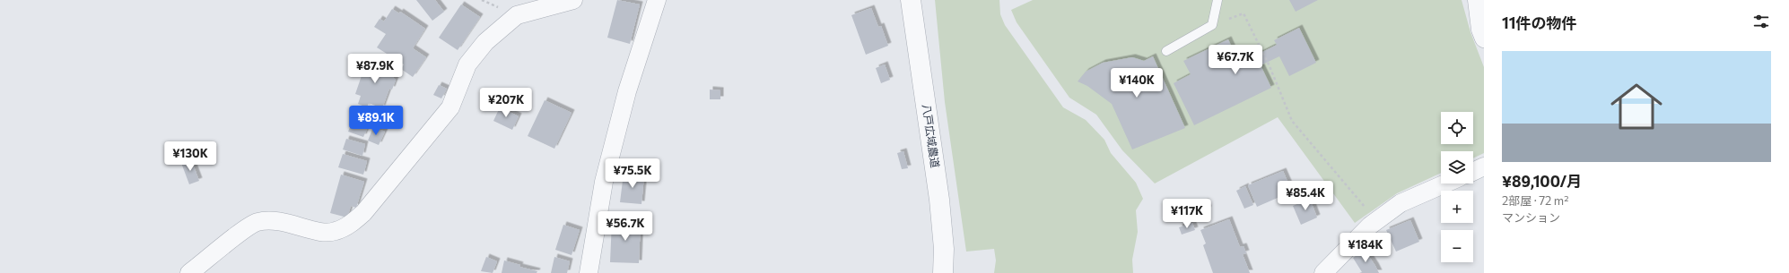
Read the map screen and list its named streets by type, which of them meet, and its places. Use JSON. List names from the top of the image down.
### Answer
{
  "streets": {
    "street": ["八戸広域農道"]
  },
  "page": {
    "heading": "11件の物件",
    "list": [
      {
        "name": "¥89,100/月",
        "note": "2部屋 · 72 m² · マンション"
      }
    ],
    "price": [
      "¥67.7K",
      "¥87.9K",
      "¥140K",
      "¥207K",
      "¥89.1K",
      "¥130K",
      "¥75.5K",
      "¥85.4K",
      "¥117K",
      "¥56.7K",
      "¥184K"
    ],
    "map_buttons": ["+", "−"]
  }
}
